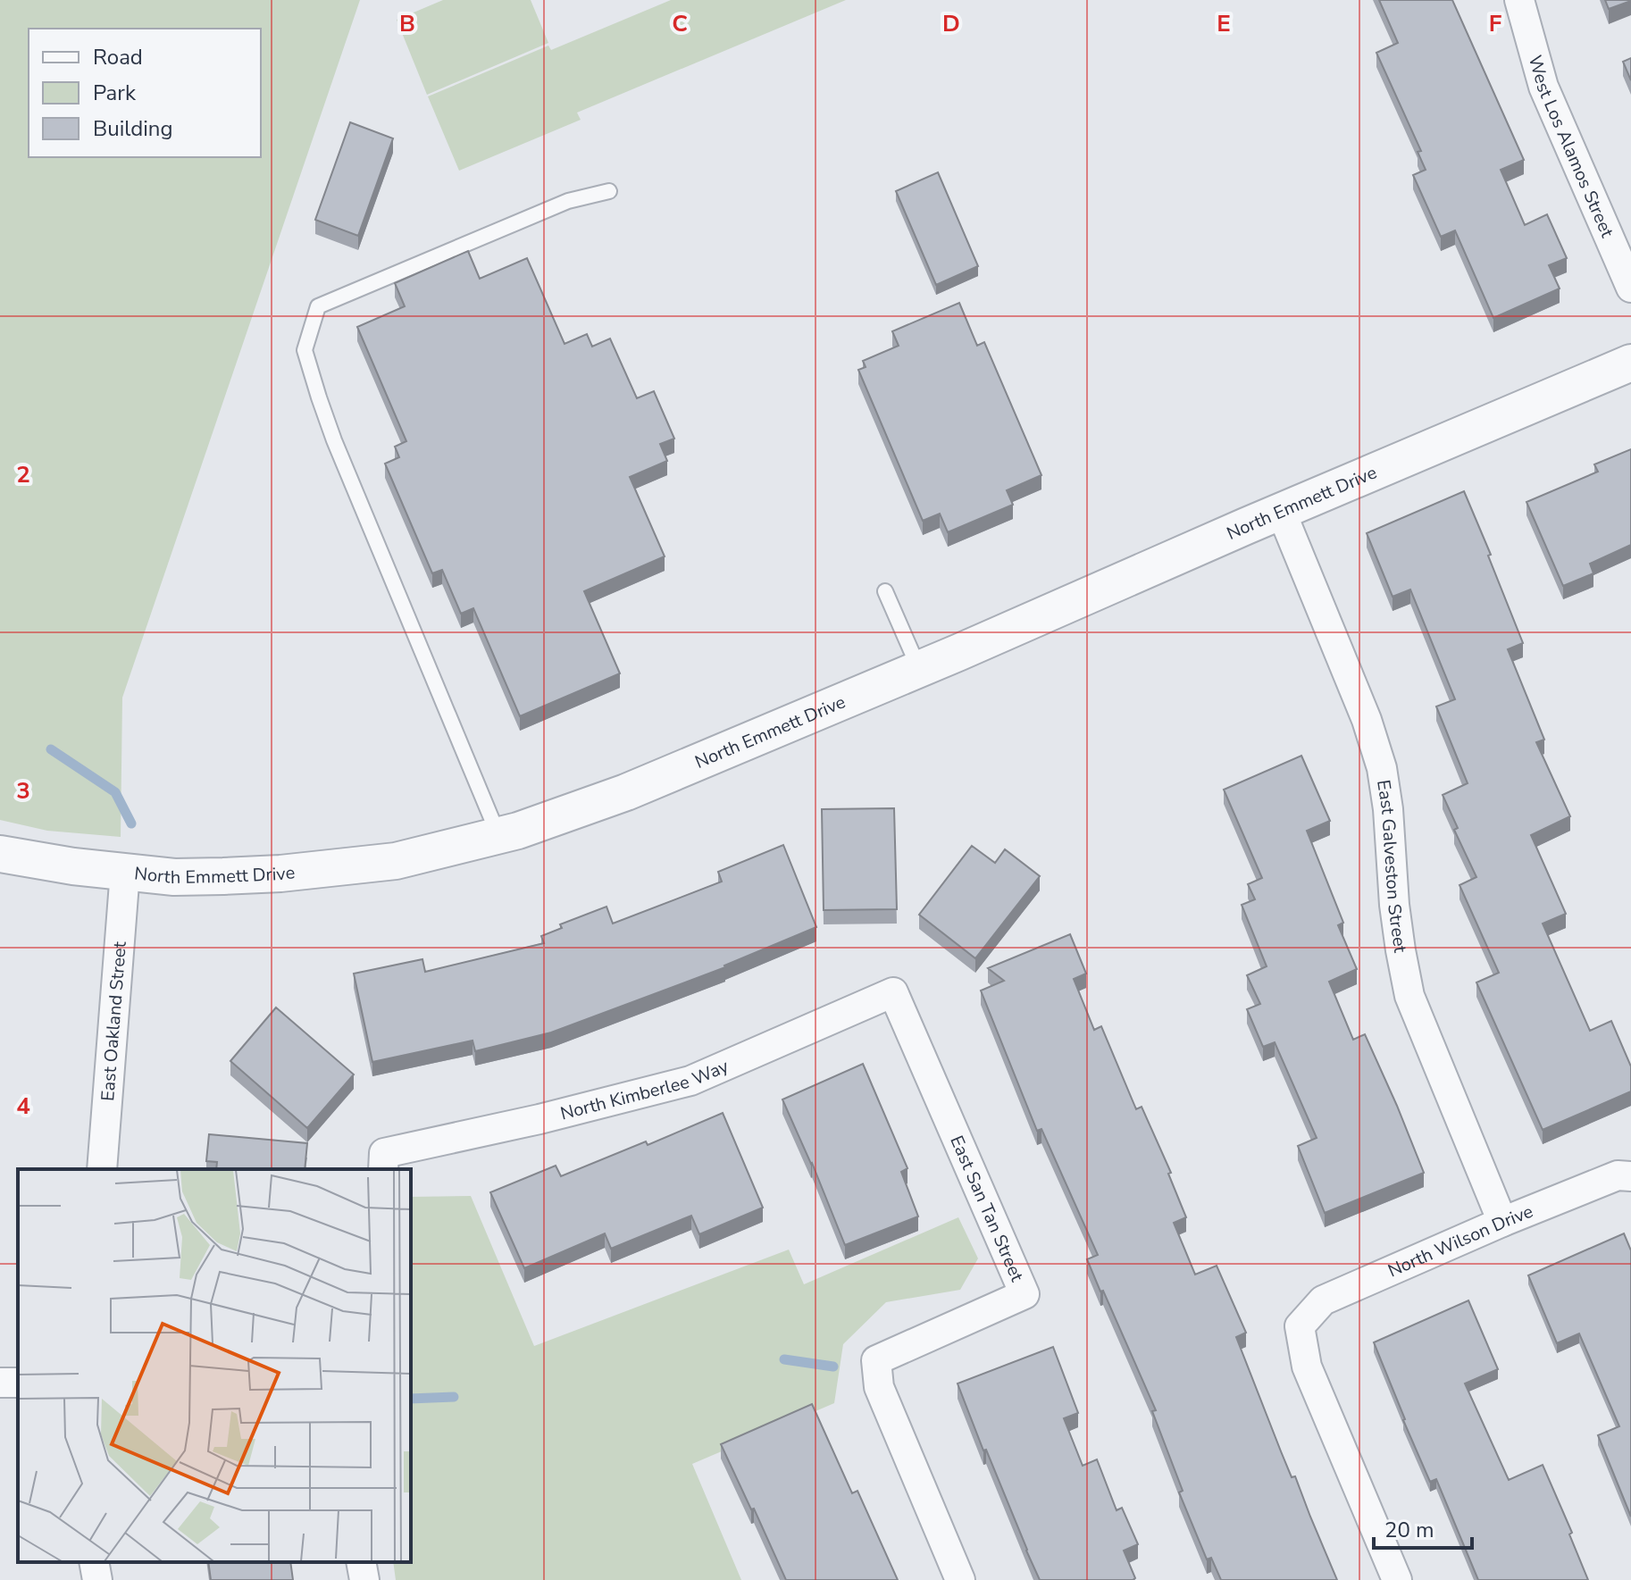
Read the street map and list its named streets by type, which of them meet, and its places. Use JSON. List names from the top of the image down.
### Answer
{
  "streets": {
    "street": [
      "West Los Alamos Street",
      "North Emmett Drive",
      "East Galveston Street",
      "East Oakland Street",
      "North Kimberlee Way",
      "East San Tan Street",
      "North Wilson Drive"
    ]
  },
  "crossings": [
    ["North Emmett Drive", "East Galveston Street"],
    ["North Emmett Drive", "East Oakland Street"],
    ["East Galveston Street", "North Wilson Drive"],
    ["North Kimberlee Way", "East San Tan Street"]
  ],
  "legend": ["Road", "Park", "Building"],
  "scale_bar": "20 m",
  "grid": {
    "columns": [
      "B",
      "C",
      "D",
      "E",
      "F"
    ],
    "rows": ["2", "3", "4"]
  }
}
